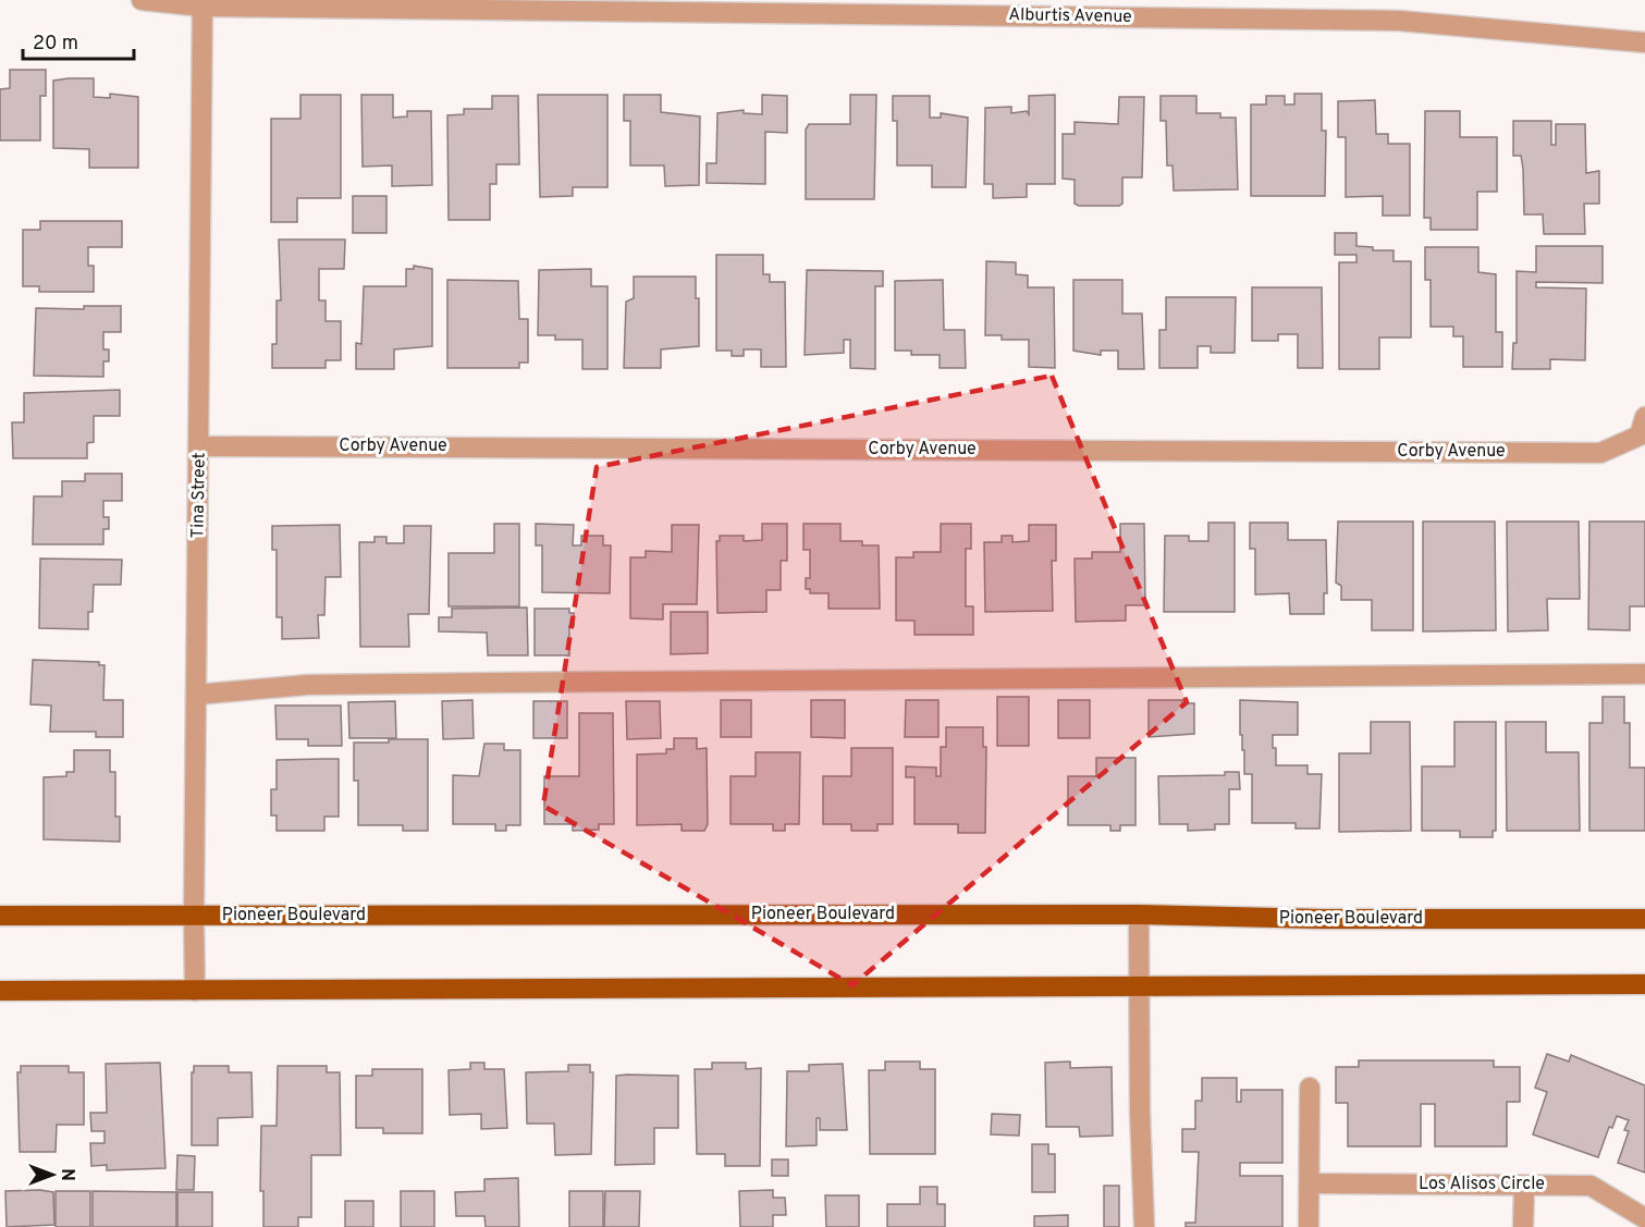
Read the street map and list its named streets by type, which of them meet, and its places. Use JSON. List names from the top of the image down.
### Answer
{
  "streets": {
    "main road": ["Pioneer Boulevard"],
    "street": [
      "Alburtis Avenue",
      "Corby Avenue",
      "Tina Street",
      "Los Alisos Circle"
    ]
  },
  "crossings": [
    ["Alburtis Avenue", "Tina Street"],
    ["Corby Avenue", "Tina Street"],
    ["Tina Street", "Pioneer Boulevard"]
  ],
  "scale_bar": "20 m",
  "north": "right"
}
